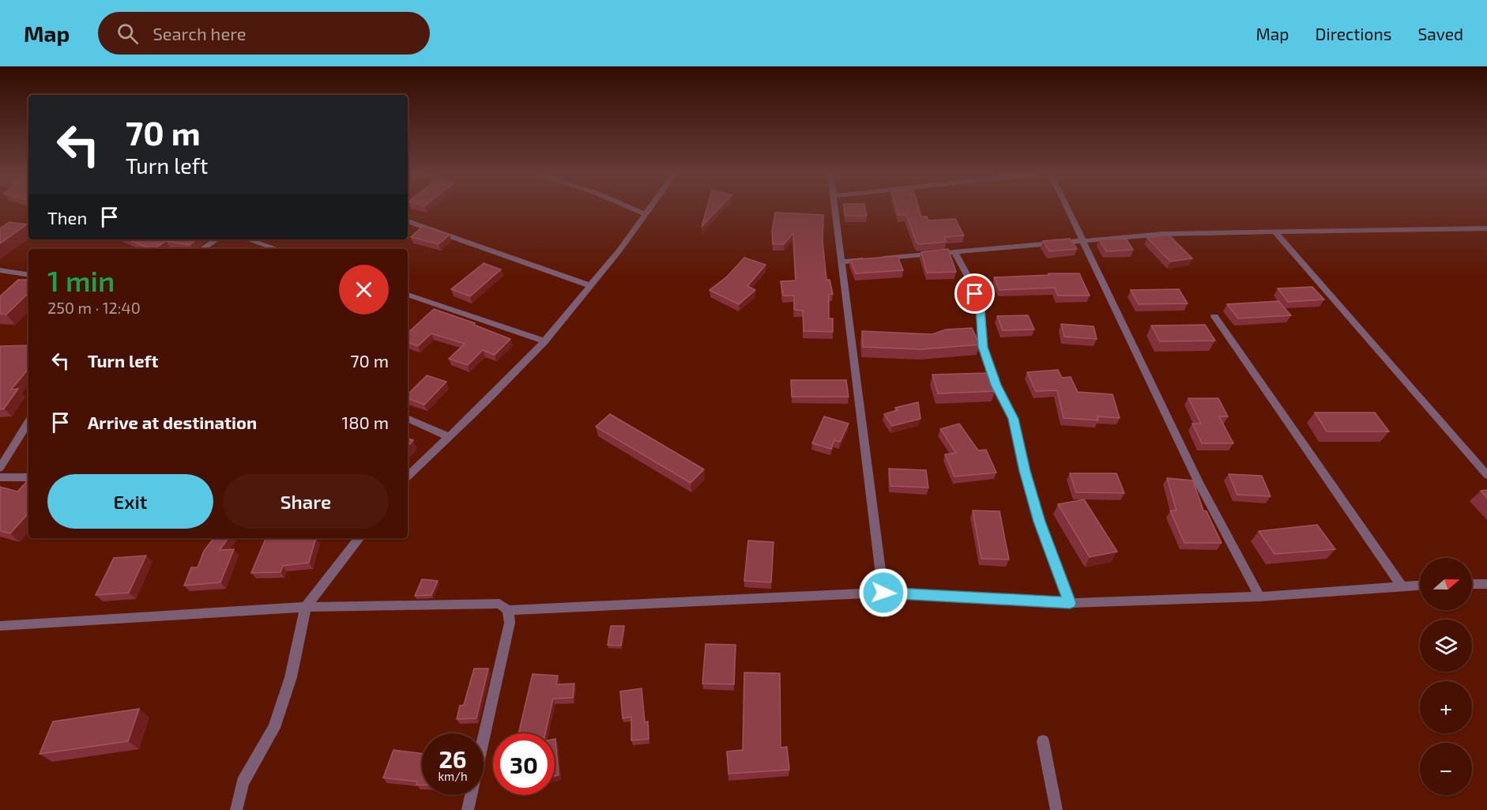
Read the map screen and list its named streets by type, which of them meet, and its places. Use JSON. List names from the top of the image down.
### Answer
{
  "north": "right",
  "page": {
    "header": "Map",
    "search": "Search here",
    "nav": ["Map", "Directions", "Saved"],
    "turn": ["70 m", "Turn left"],
    "then": "Then",
    "heading": ["1 min", "250 m · 12:40"],
    "list": [
      {
        "name": "Turn left",
        "value": "70 m"
      },
      {
        "name": "Arrive at destination",
        "value": "180 m"
      }
    ],
    "buttons": ["Exit", "Share"],
    "map_buttons": ["+", "−"],
    "speed": "26 km/h",
    "limit": "30"
  }
}
